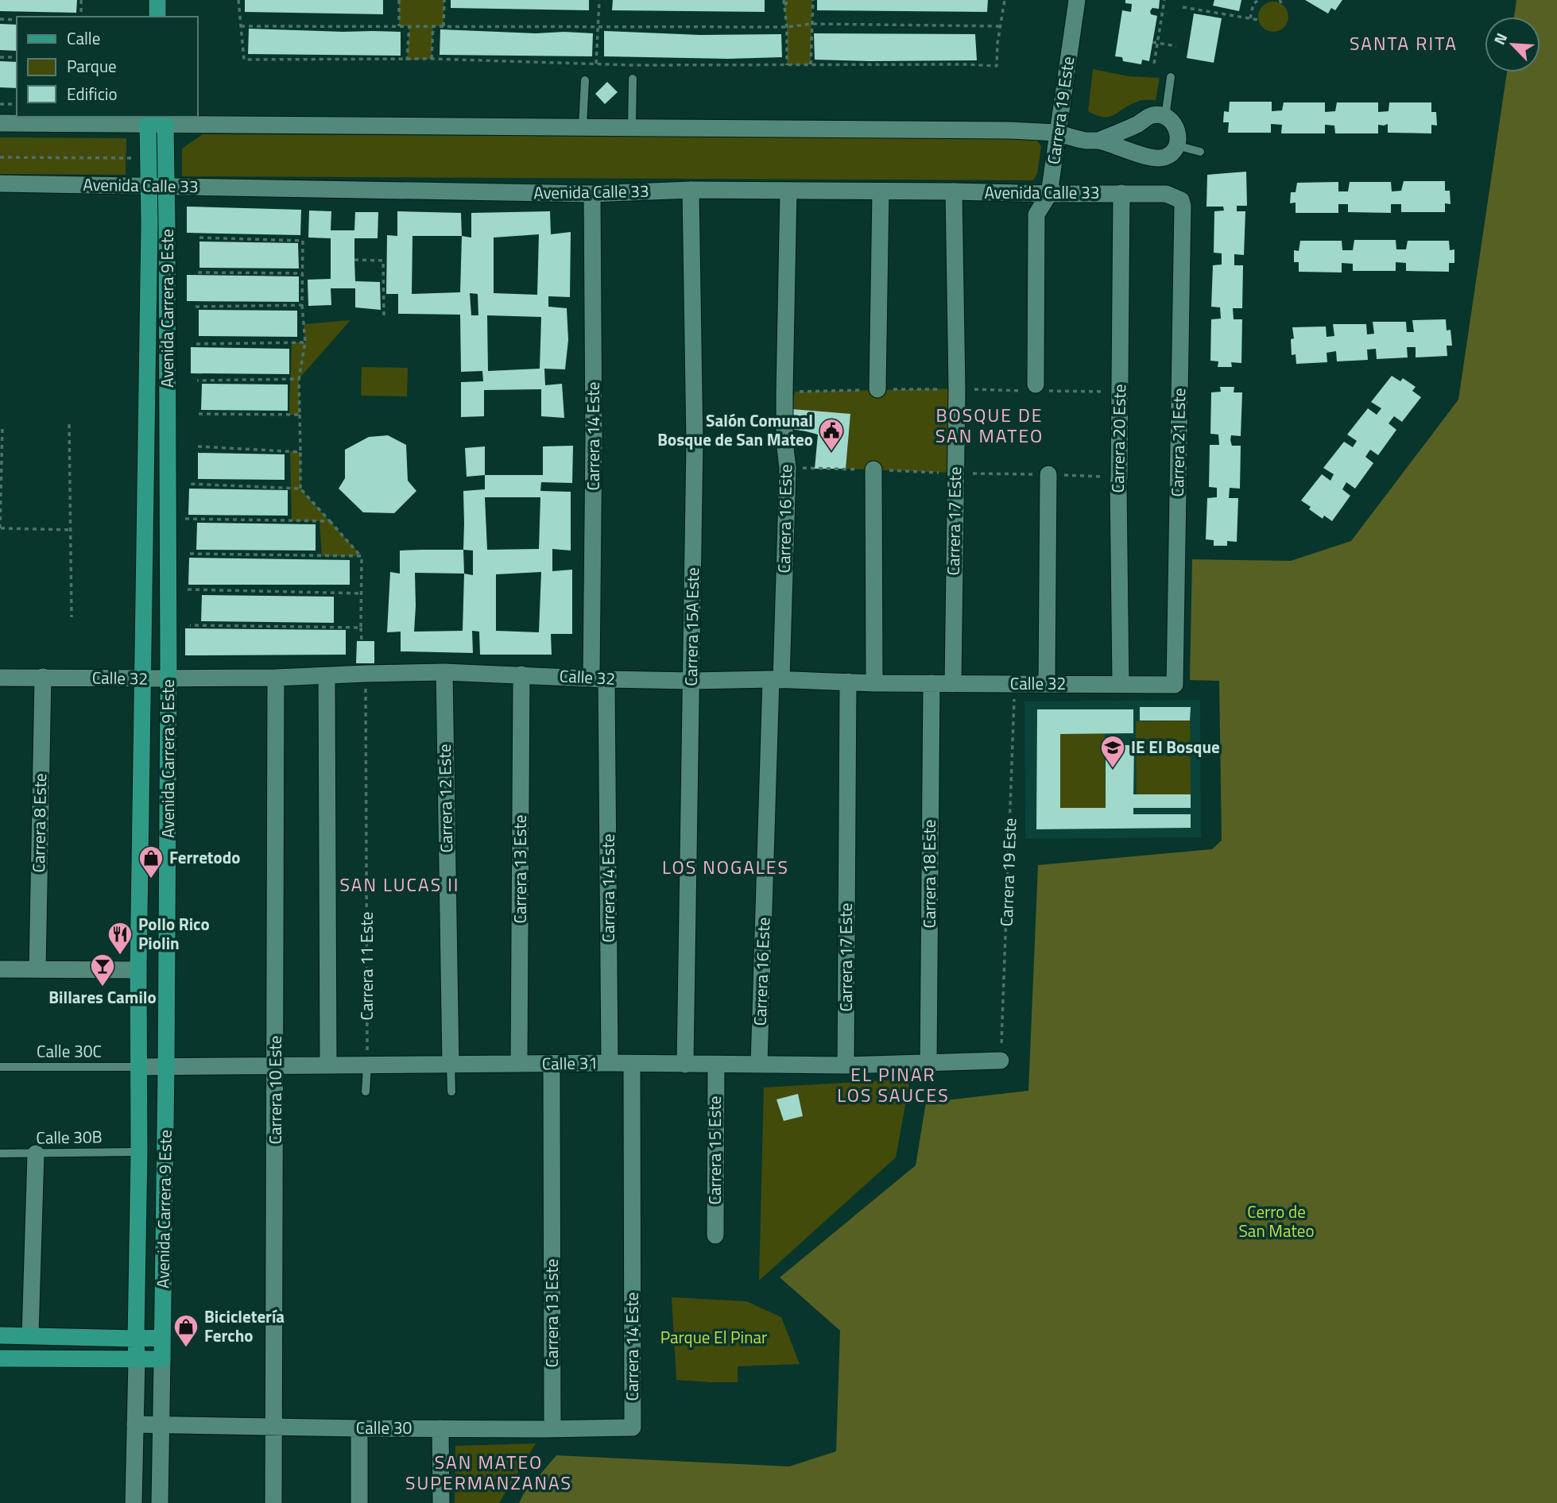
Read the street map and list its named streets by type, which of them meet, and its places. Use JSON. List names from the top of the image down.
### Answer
{
  "streets": {
    "main road": ["Avenida Carrera 9 Este"],
    "street": [
      "Carrera 19 Este",
      "Avenida Calle 33",
      "Carrera 14 Este",
      "Carrera 20 Este",
      "Carrera 21 Este",
      "Carrera 16 Este",
      "Carrera 17 Este",
      "Carrera 15A Este",
      "Calle 32",
      "Carrera 12 Este",
      "Carrera 8 Este",
      "Carrera 13 Este",
      "Carrera 18 Este",
      "Calle 31",
      "Carrera 10 Este",
      "Carrera 15 Este",
      "Calle 30"
    ],
    "lane": ["Calle 30C", "Calle 30B"],
    "path": ["Carrera 11 Este"]
  },
  "crossings": [
    ["Carrera 19 Este", "Avenida Calle 33"],
    ["Carrera 19 Este", "Calle 32"],
    ["Carrera 19 Este", "Calle 31"],
    ["Avenida Calle 33", "Avenida Carrera 9 Este"],
    ["Avenida Calle 33", "Carrera 14 Este"],
    ["Avenida Calle 33", "Carrera 20 Este"],
    ["Avenida Calle 33", "Carrera 21 Este"],
    ["Avenida Calle 33", "Carrera 16 Este"],
    ["Avenida Calle 33", "Carrera 17 Este"],
    ["Avenida Calle 33", "Carrera 15A Este"],
    ["Avenida Carrera 9 Este", "Calle 32"],
    ["Avenida Carrera 9 Este", "Calle 30C"],
    ["Avenida Carrera 9 Este", "Calle 31"],
    ["Avenida Carrera 9 Este", "Calle 30B"],
    ["Avenida Carrera 9 Este", "Calle 30"],
    ["Carrera 14 Este", "Calle 32"],
    ["Carrera 14 Este", "Calle 31"],
    ["Carrera 14 Este", "Calle 30"],
    ["Carrera 20 Este", "Calle 32"],
    ["Carrera 21 Este", "Calle 32"],
    ["Carrera 16 Este", "Calle 32"],
    ["Carrera 16 Este", "Calle 31"],
    ["Carrera 17 Este", "Calle 32"],
    ["Carrera 17 Este", "Calle 31"],
    ["Carrera 15A Este", "Calle 32"],
    ["Carrera 15A Este", "Calle 31"],
    ["Calle 32", "Carrera 12 Este"],
    ["Calle 32", "Carrera 8 Este"],
    ["Calle 32", "Carrera 13 Este"],
    ["Calle 32", "Carrera 18 Este"],
    ["Calle 32", "Carrera 11 Este"],
    ["Calle 32", "Carrera 10 Este"],
    ["Carrera 12 Este", "Calle 31"],
    ["Carrera 13 Este", "Calle 31"],
    ["Carrera 13 Este", "Calle 30"],
    ["Carrera 18 Este", "Calle 31"],
    ["Carrera 11 Este", "Calle 31"],
    ["Calle 30C", "Calle 31"],
    ["Calle 31", "Carrera 10 Este"],
    ["Calle 31", "Carrera 15 Este"],
    ["Carrera 10 Este", "Calle 30"]
  ],
  "districts": [
    "SANTA RITA",
    "BOSQUE DE SAN MATEO",
    "LOS NOGALES",
    "SAN LUCAS II",
    "EL PINAR LOS SAUCES",
    "SAN MATEO SUPERMANZANAS"
  ],
  "parks": ["Cerro de San Mateo", "Parque El Pinar"],
  "places": {
    "public building": ["Salón Comunal Bosque de San Mateo"],
    "school or university": ["IE El Bosque"],
    "shop": ["Ferretodo", "Bicicletería Fercho"],
    "restaurant": ["Pollo Rico Piolin"],
    "bar": ["Billares Camilo"]
  },
  "legend": ["Calle", "Parque", "Edificio"],
  "north": "top left"
}
